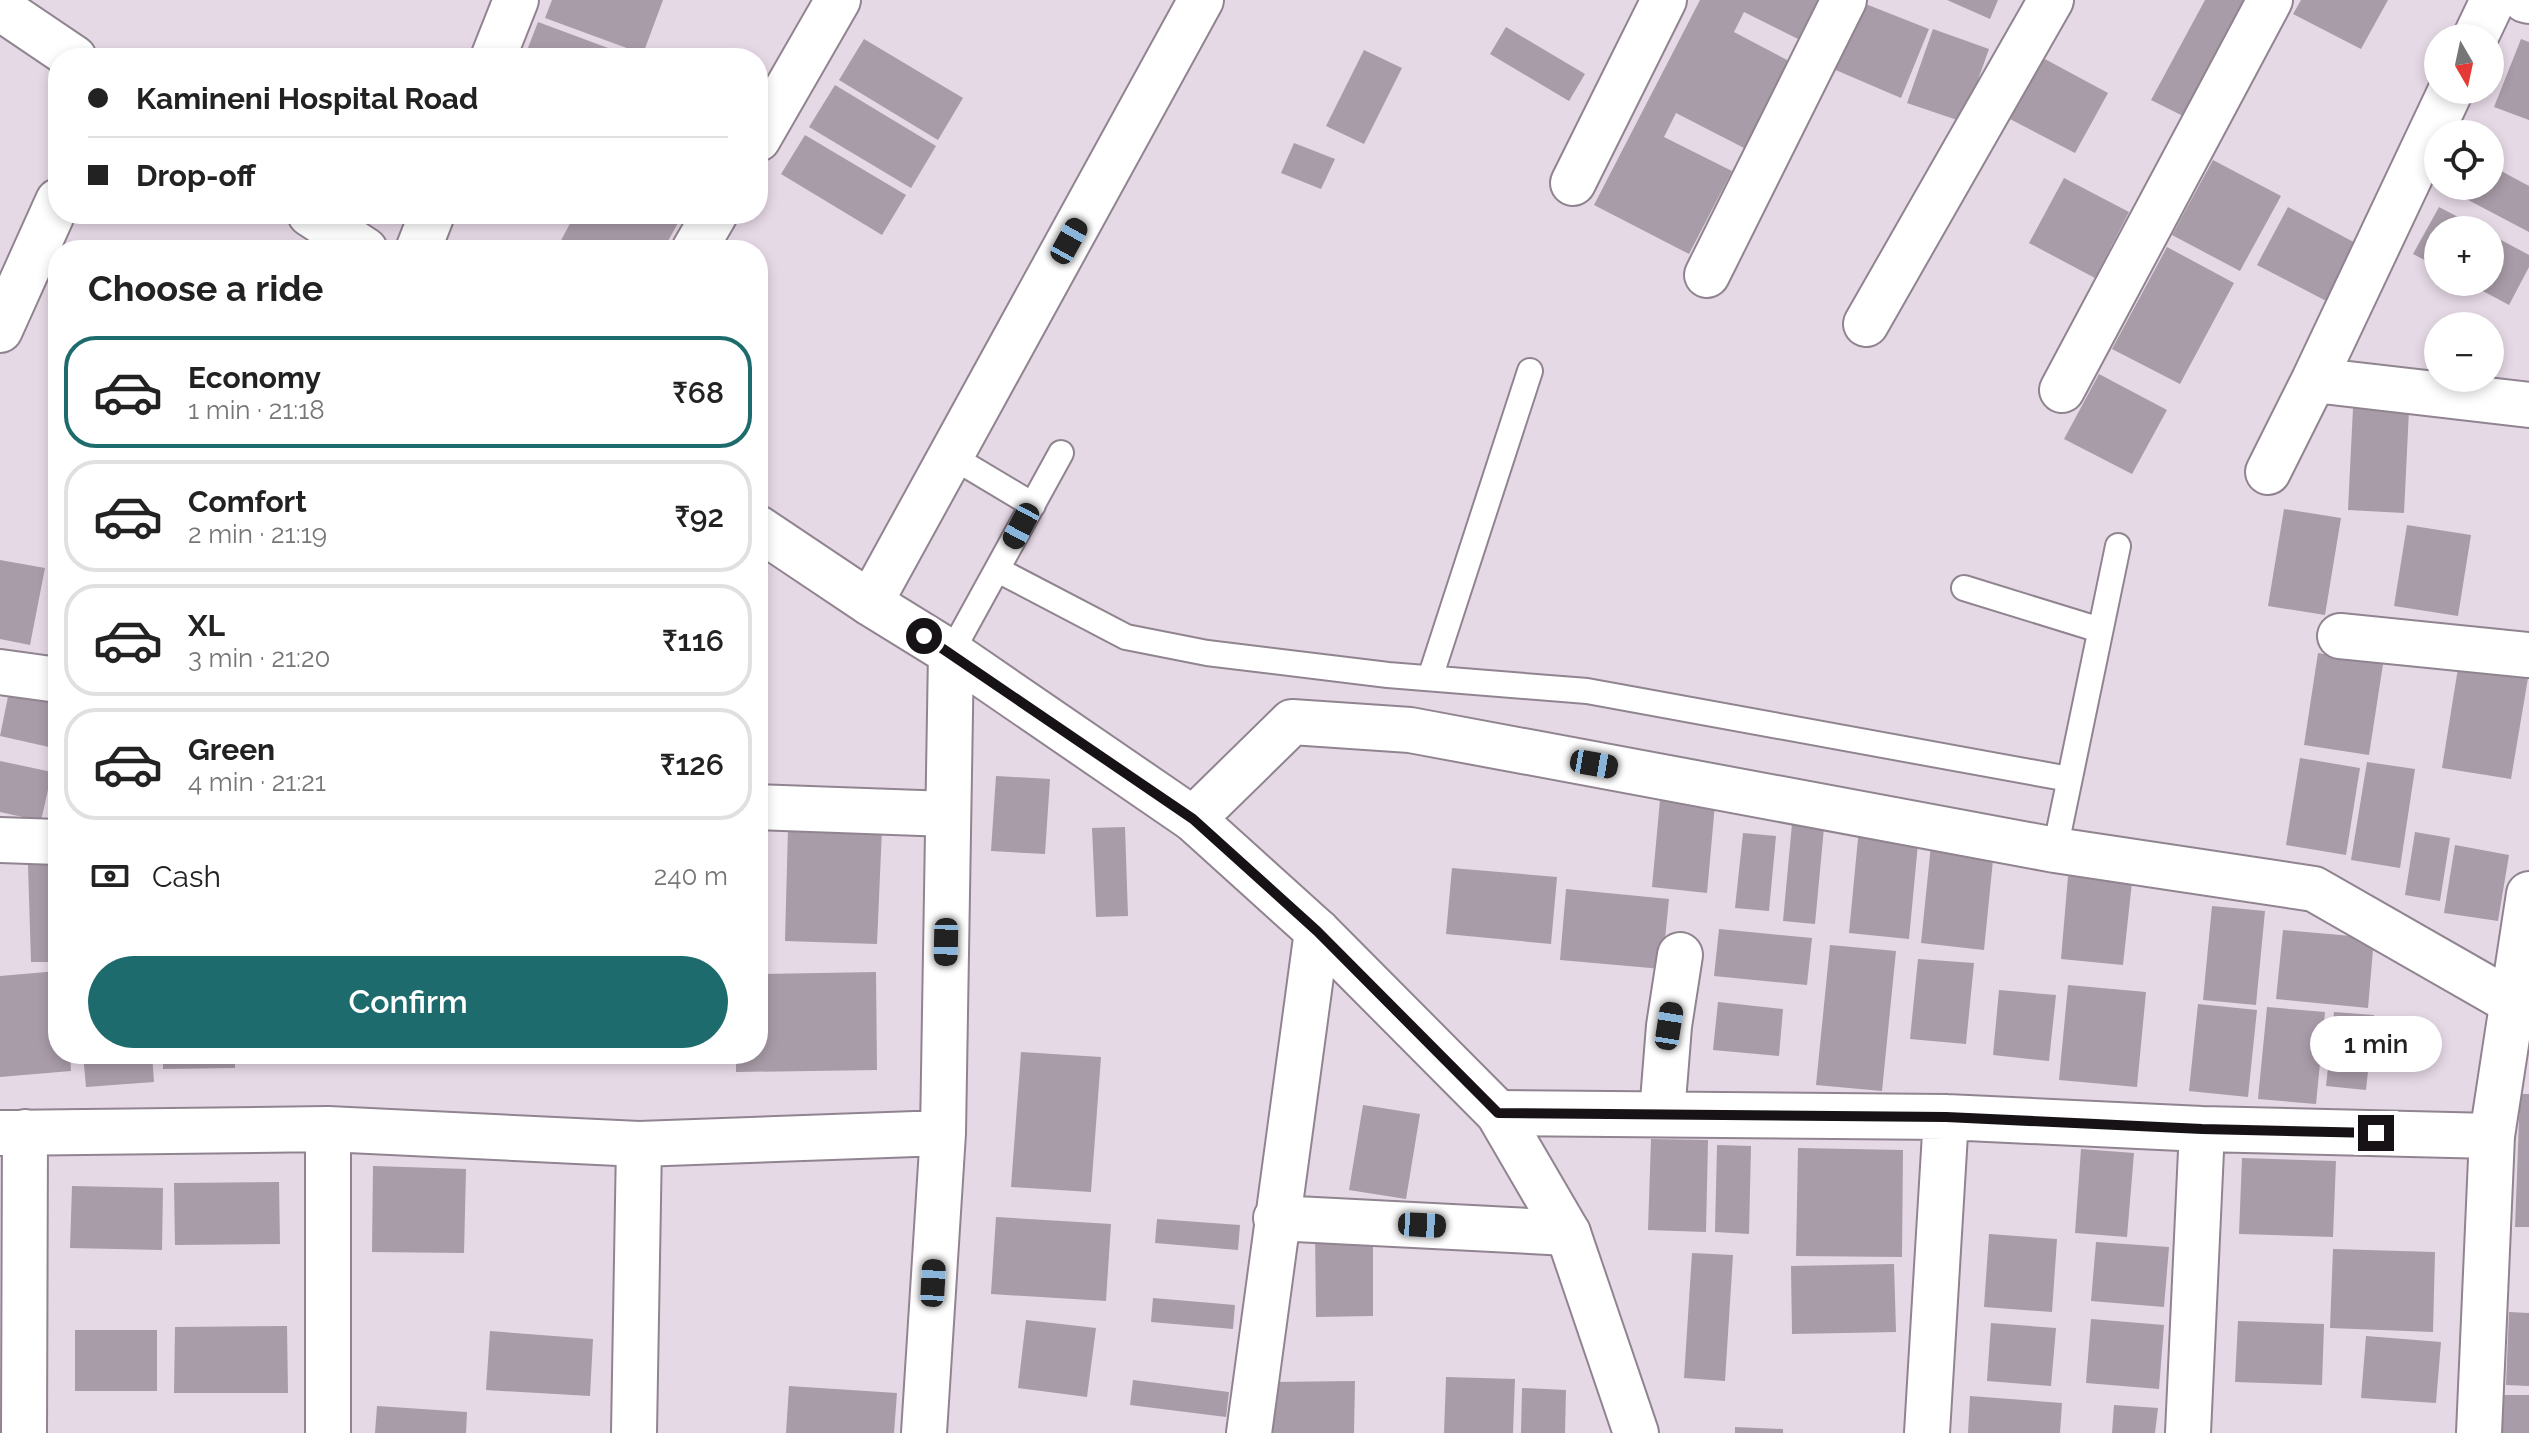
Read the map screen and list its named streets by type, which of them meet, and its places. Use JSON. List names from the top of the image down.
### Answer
{
  "north": "bottom",
  "page": {
    "map_buttons": ["+", "−"],
    "banner": ["Kamineni Hospital Road", "Drop-off"],
    "heading": "Choose a ride",
    "list": [
      {
        "name": "Economy",
        "note": "1 min · 21:18",
        "value": "₹68"
      },
      {
        "name": "Comfort",
        "note": "2 min · 21:19",
        "value": "₹92"
      },
      {
        "name": "XL",
        "note": "3 min · 21:20",
        "value": "₹116"
      },
      {
        "name": "Green",
        "note": "4 min · 21:21",
        "value": "₹126"
      }
    ],
    "pay": ["Cash", "240 m"],
    "buttons": "Confirm",
    "bubble": "1 min"
  }
}
